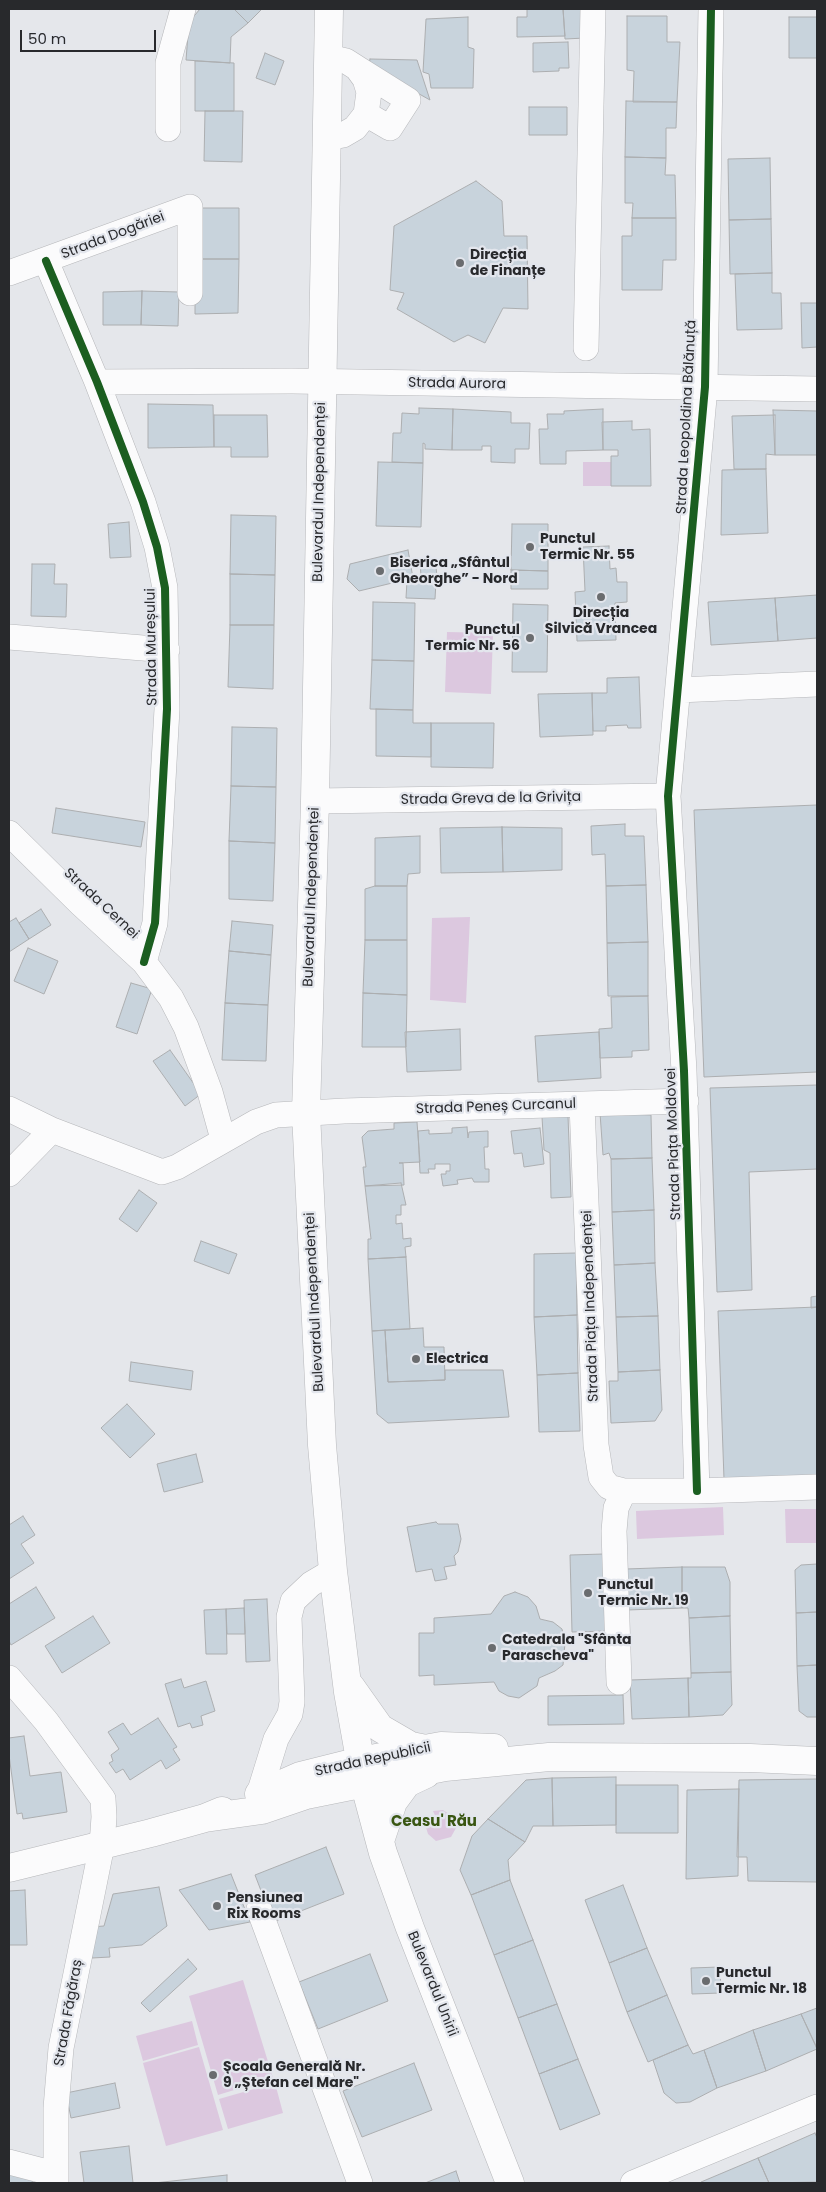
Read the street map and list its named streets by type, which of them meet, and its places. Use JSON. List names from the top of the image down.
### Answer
{
  "streets": {
    "main road": ["Bulevardul Independenței", "Strada Republicii", "Bulevardul Unirii"],
    "street": [
      "Strada Dogăriei",
      "Strada Aurora",
      "Strada Leopoldina Bălănuță",
      "Strada Mureșului",
      "Strada Greva de la Grivița",
      "Strada Cernei",
      "Strada Peneș Curcanul",
      "Strada Piața Moldovei",
      "Strada Piața Independenței",
      "Strada Făgăraș"
    ]
  },
  "crossings": [
    ["Strada Dogăriei", "Strada Mureșului"],
    ["Strada Aurora", "Strada Leopoldina Bălănuță"],
    ["Strada Aurora", "Bulevardul Independenței"],
    ["Strada Aurora", "Strada Mureșului"],
    ["Strada Leopoldina Bălănuță", "Strada Greva de la Grivița"],
    ["Strada Leopoldina Bălănuță", "Strada Piața Moldovei"],
    ["Bulevardul Independenței", "Strada Greva de la Grivița"],
    ["Bulevardul Independenței", "Strada Peneș Curcanul"],
    ["Bulevardul Independenței", "Strada Republicii"],
    ["Bulevardul Independenței", "Bulevardul Unirii"],
    ["Strada Mureșului", "Strada Cernei"],
    ["Strada Greva de la Grivița", "Strada Piața Moldovei"],
    ["Strada Peneș Curcanul", "Strada Piața Moldovei"],
    ["Strada Peneș Curcanul", "Strada Piața Independenței"],
    ["Strada Republicii", "Bulevardul Unirii"],
    ["Strada Republicii", "Strada Făgăraș"]
  ],
  "districts": ["Ceasu' Rău"],
  "places": [
    "Direcția de Finanțe",
    "Punctul Termic Nr. 55",
    "Biserica „Sfântul Gheorghe” - Nord",
    "Direcția Silvică Vrancea",
    "Punctul Termic Nr. 56",
    "Electrica",
    "Punctul Termic Nr. 19",
    "Catedrala \"Sfânta Parascheva\"",
    "Pensiunea Rix Rooms",
    "Punctul Termic Nr. 18",
    "Școala Generală Nr. 9 „Ștefan cel Mare\""
  ],
  "scale_bar": "50 m"
}
